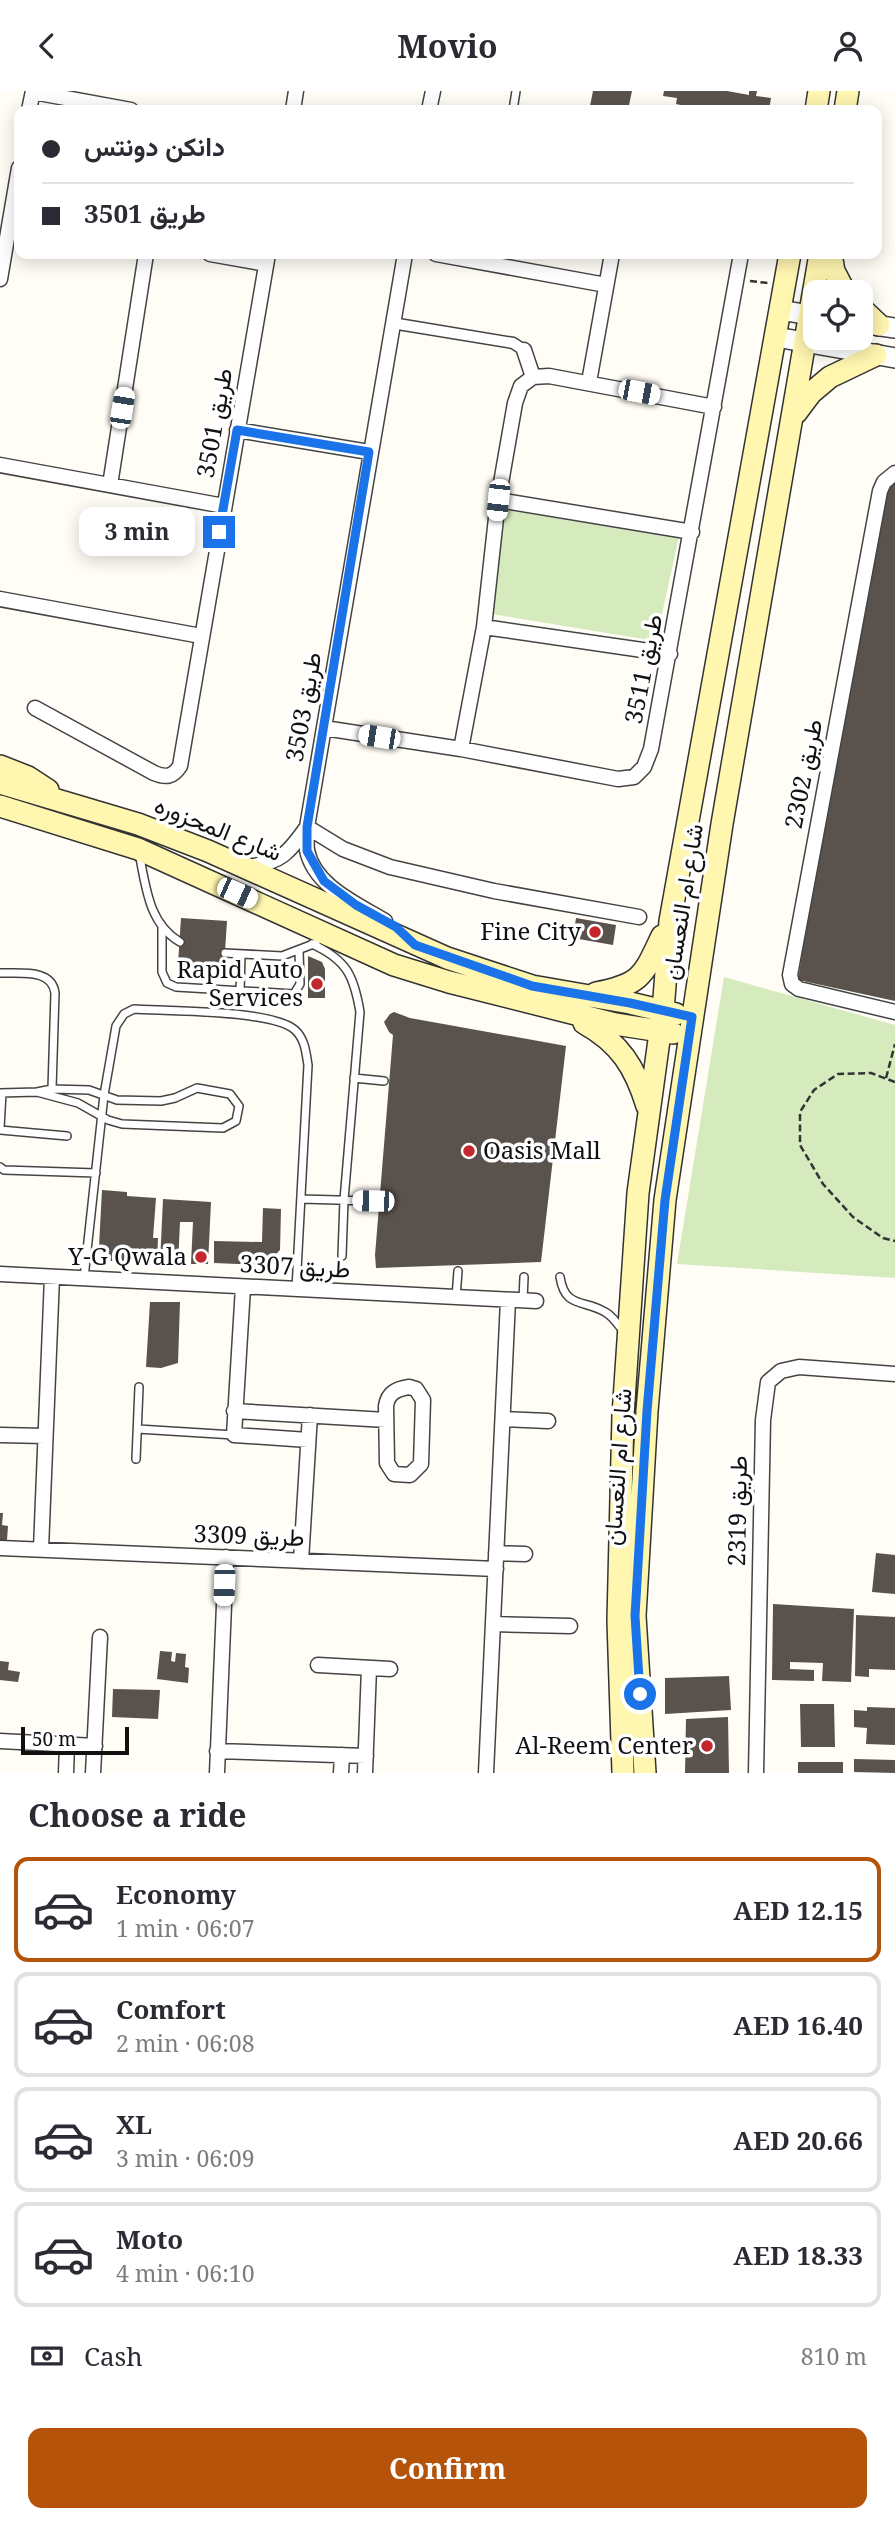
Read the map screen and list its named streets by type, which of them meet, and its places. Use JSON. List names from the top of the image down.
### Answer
{
  "streets": {
    "main road": ["شارع المحزوره", "شارع ام النعسان"],
    "street": [
      "طريق 3501",
      "طريق 3511",
      "طريق 3503",
      "طريق 2302",
      "طريق 3307",
      "طريق 2319",
      "طريق 3309"
    ]
  },
  "crossings": [
    ["طريق 3511", "طريق 3503"],
    ["شارع المحزوره", "شارع ام النعسان"]
  ],
  "places": [
    "Fine City",
    "Rapid Auto Services",
    "Oasis Mall",
    "Y-G Qwala",
    "Al-Reem Center"
  ],
  "scale_bar": "50 m",
  "page": {
    "header": "Movio",
    "banner": ["دانكن دونتس", "طريق 3501"],
    "bubble": "3 min",
    "scale": "50 m",
    "heading": "Choose a ride",
    "list": [
      {
        "name": "Economy",
        "note": "1 min · 06:07",
        "value": "AED 12.15"
      },
      {
        "name": "Comfort",
        "note": "2 min · 06:08",
        "value": "AED 16.40"
      },
      {
        "name": "XL",
        "note": "3 min · 06:09",
        "value": "AED 20.66"
      },
      {
        "name": "Moto",
        "note": "4 min · 06:10",
        "value": "AED 18.33"
      }
    ],
    "pay": ["Cash", "810 m"],
    "buttons": "Confirm"
  }
}
